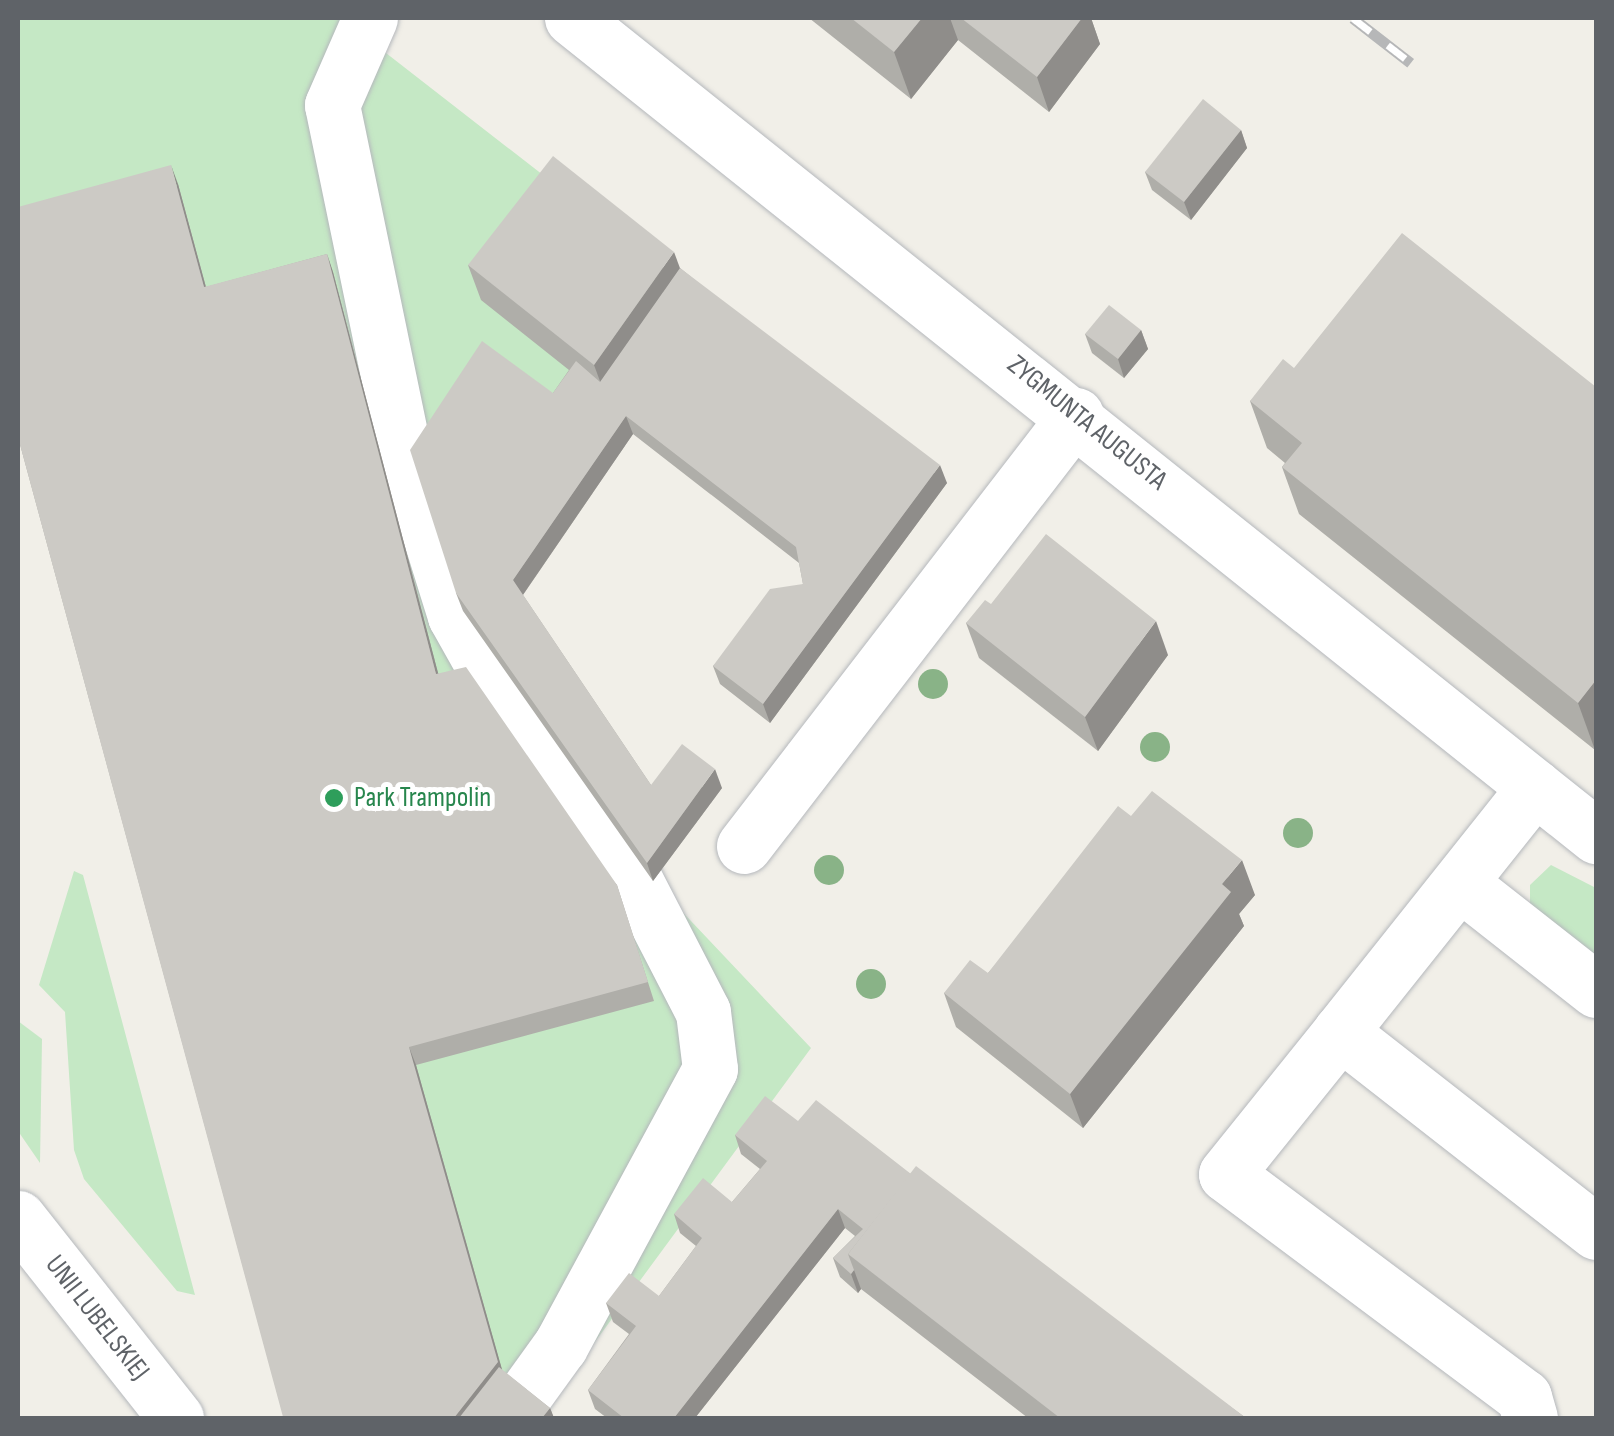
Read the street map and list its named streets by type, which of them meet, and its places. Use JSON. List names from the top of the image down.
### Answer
{
  "streets": {
    "street": ["ZYGMUNTA AUGUSTA", "UNII LUBELSKIEJ"]
  },
  "places": ["Park Trampolin"]
}
